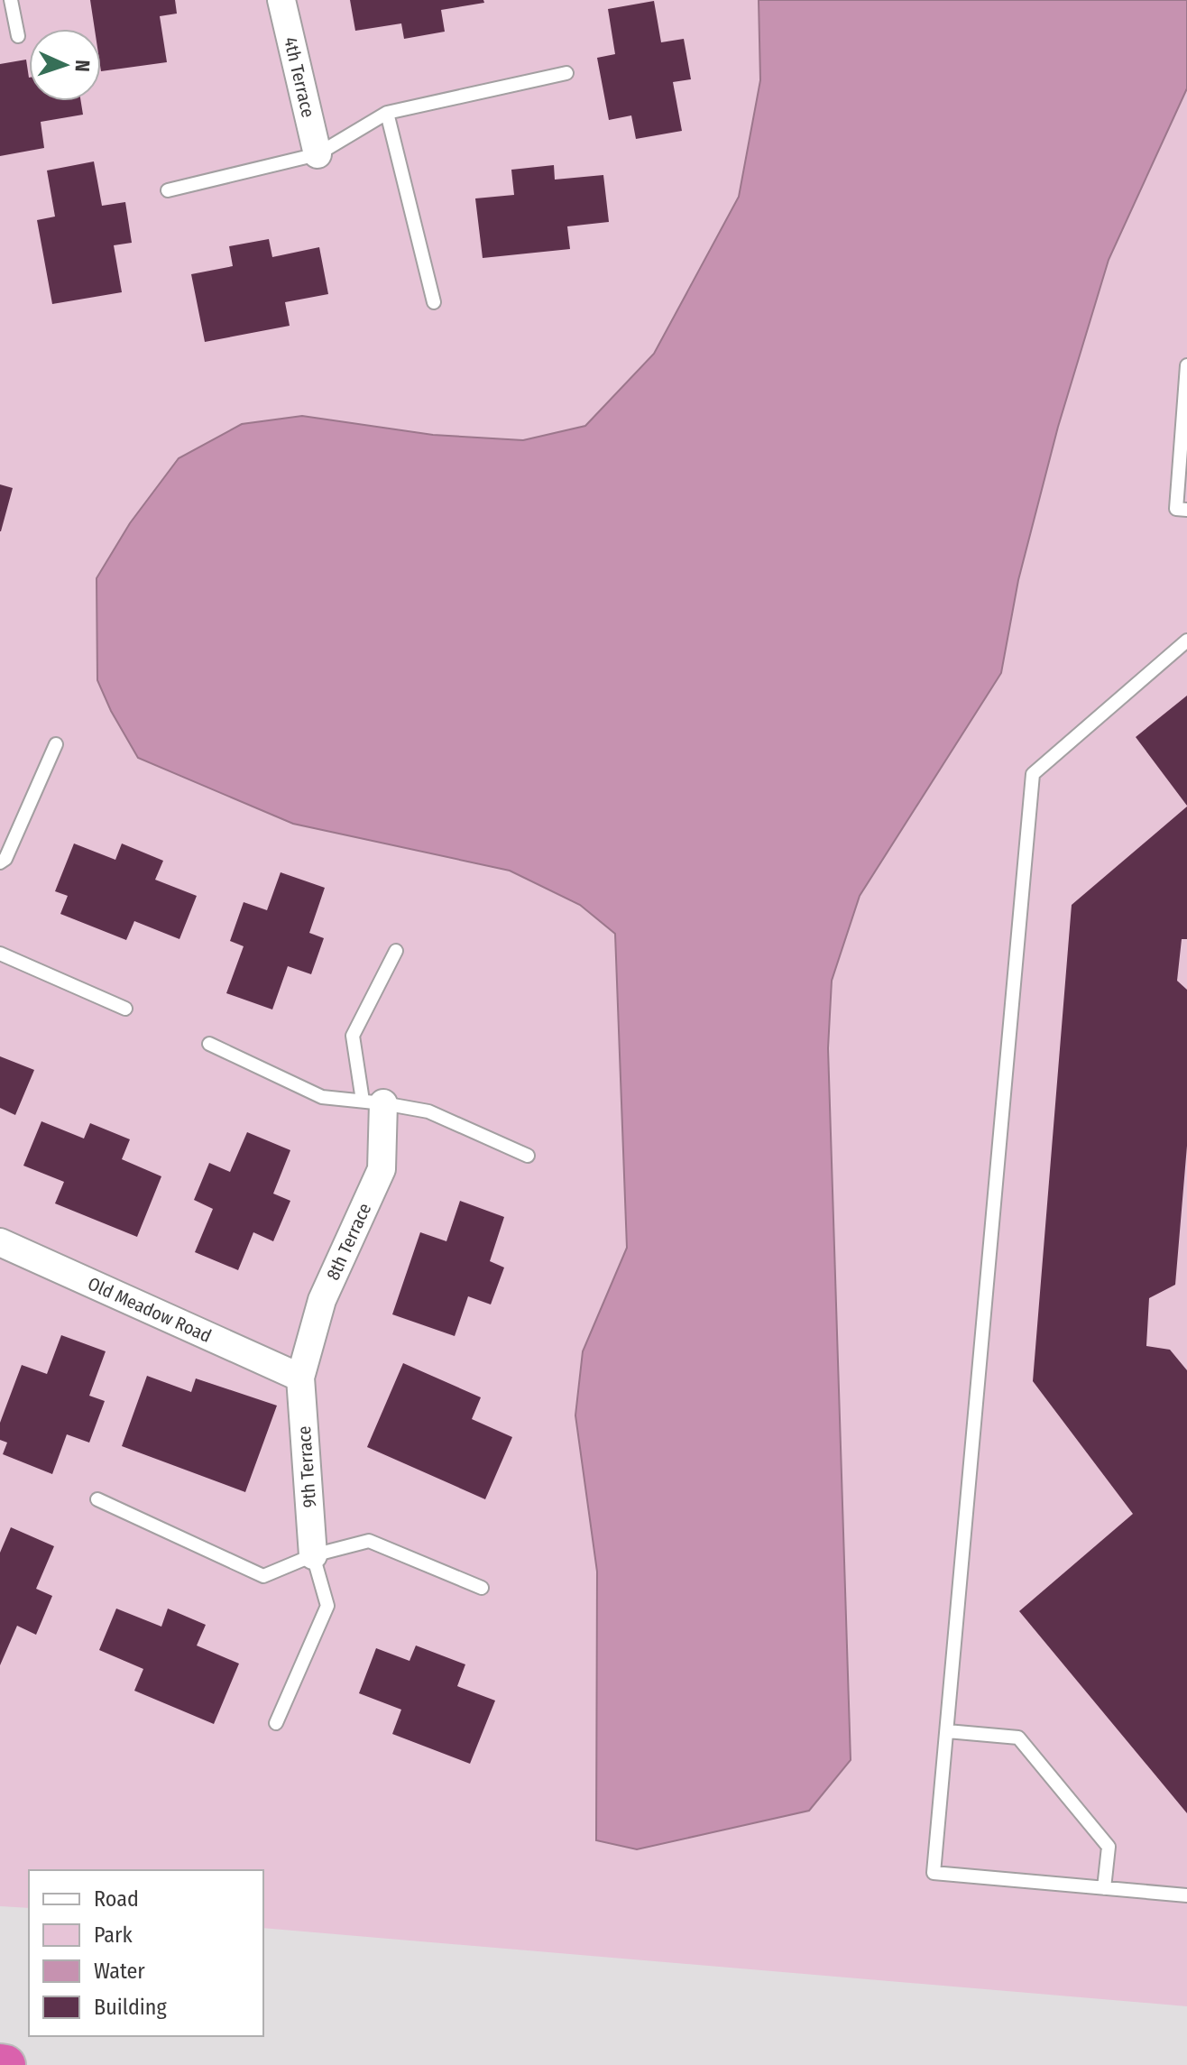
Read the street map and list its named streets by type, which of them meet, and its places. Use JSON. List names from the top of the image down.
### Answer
{
  "streets": {
    "street": [
      "4th Terrace",
      "8th Terrace",
      "Old Meadow Road",
      "9th Terrace"
    ]
  },
  "crossings": [
    ["8th Terrace", "Old Meadow Road"],
    ["8th Terrace", "9th Terrace"],
    ["Old Meadow Road", "9th Terrace"]
  ],
  "legend": [
    "Road",
    "Park",
    "Water",
    "Building"
  ],
  "north": "right"
}
